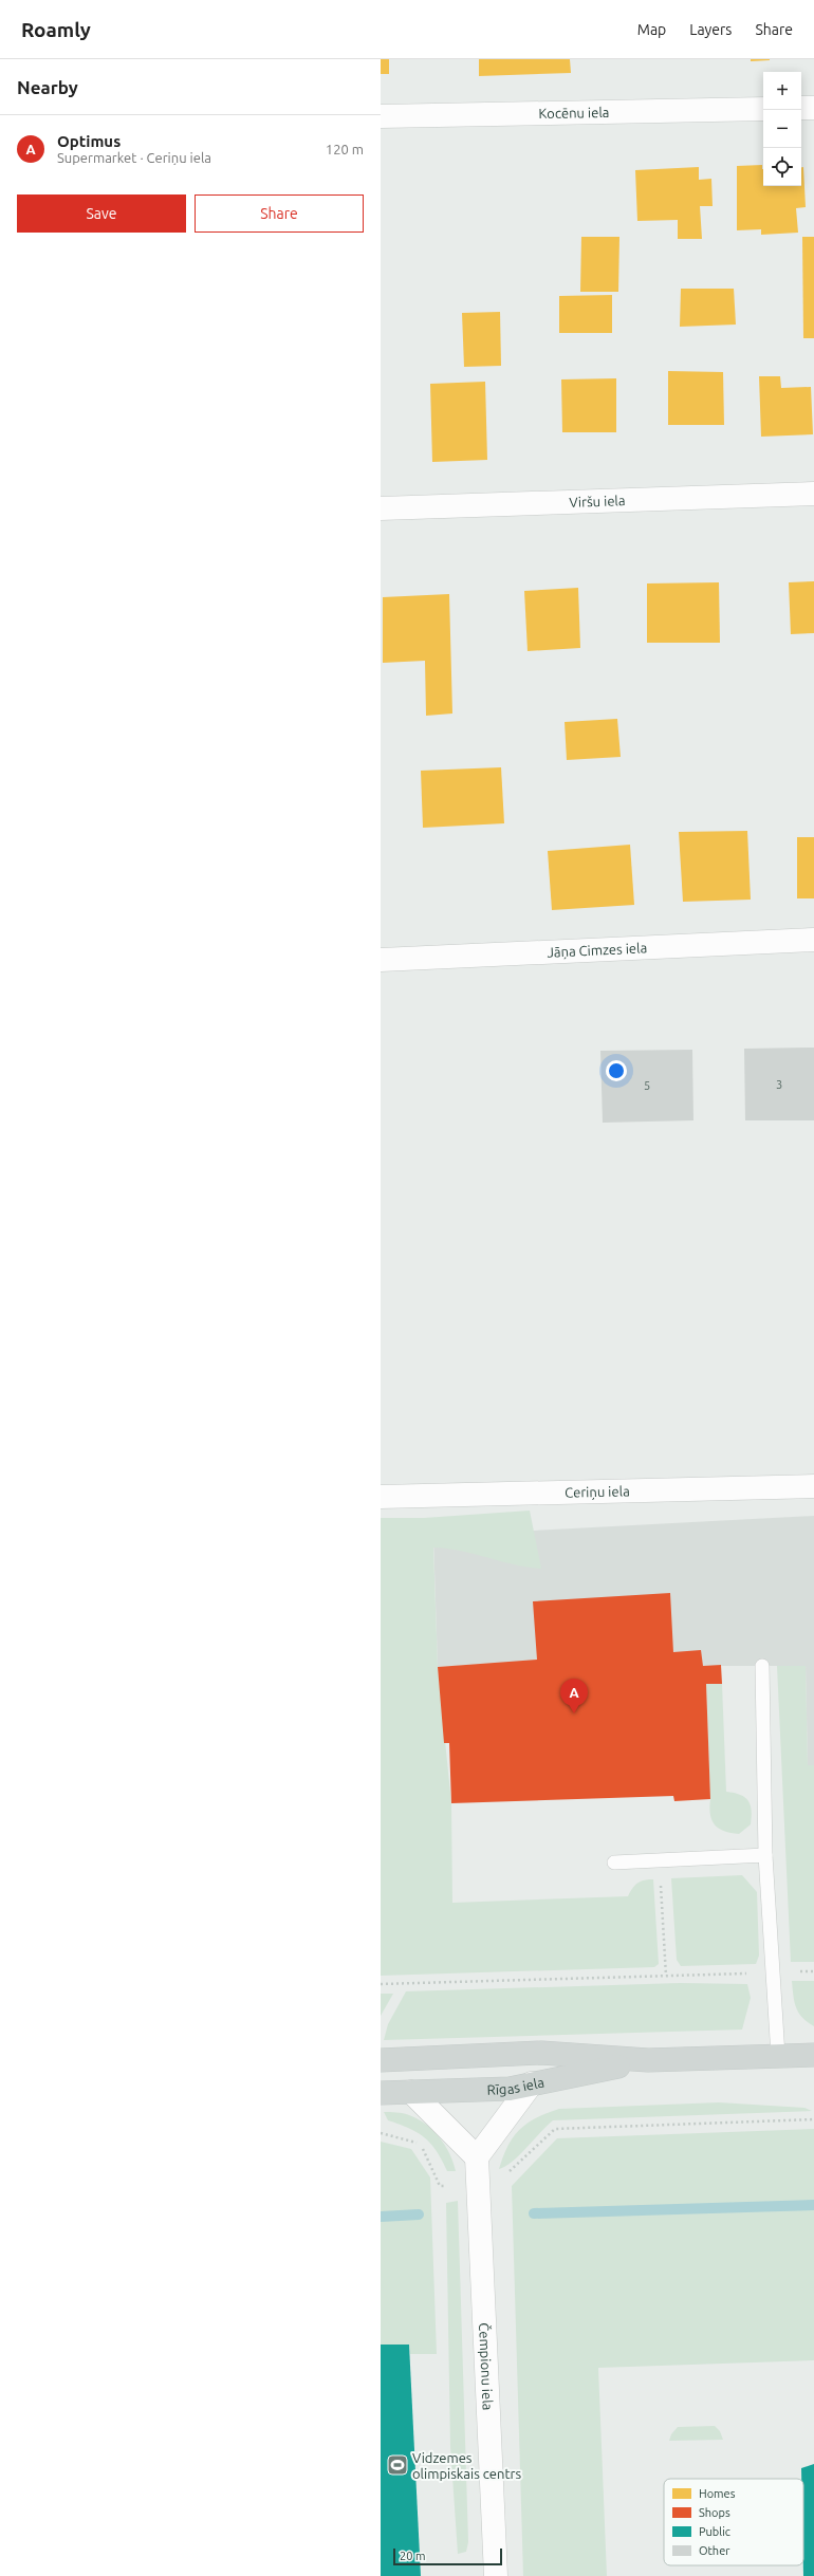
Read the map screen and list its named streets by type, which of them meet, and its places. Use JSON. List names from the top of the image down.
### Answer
{
  "streets": {
    "main road": ["Rīgas iela"],
    "street": [
      "Kocēnu iela",
      "Viršu iela",
      "Jāņa Cimzes iela",
      "Ceriņu iela",
      "Čempionu iela"
    ]
  },
  "places": {
    "sports": ["Vidzemes olimpiskais centrs"]
  },
  "house_numbers": ["3", "5"],
  "legend": [
    "Homes",
    "Shops",
    "Public",
    "Other"
  ],
  "scale_bar": "20 m",
  "page": {
    "header": "Roamly",
    "nav": ["Map", "Layers", "Share"],
    "heading": "Nearby",
    "map_buttons": ["+", "−"],
    "list": [
      {
        "mark": "A",
        "name": "Optimus",
        "note": "Supermarket · Ceriņu iela",
        "value": "120 m"
      }
    ],
    "buttons": ["Save", "Share"],
    "pins": "A",
    "scale": "20 m"
  }
}
